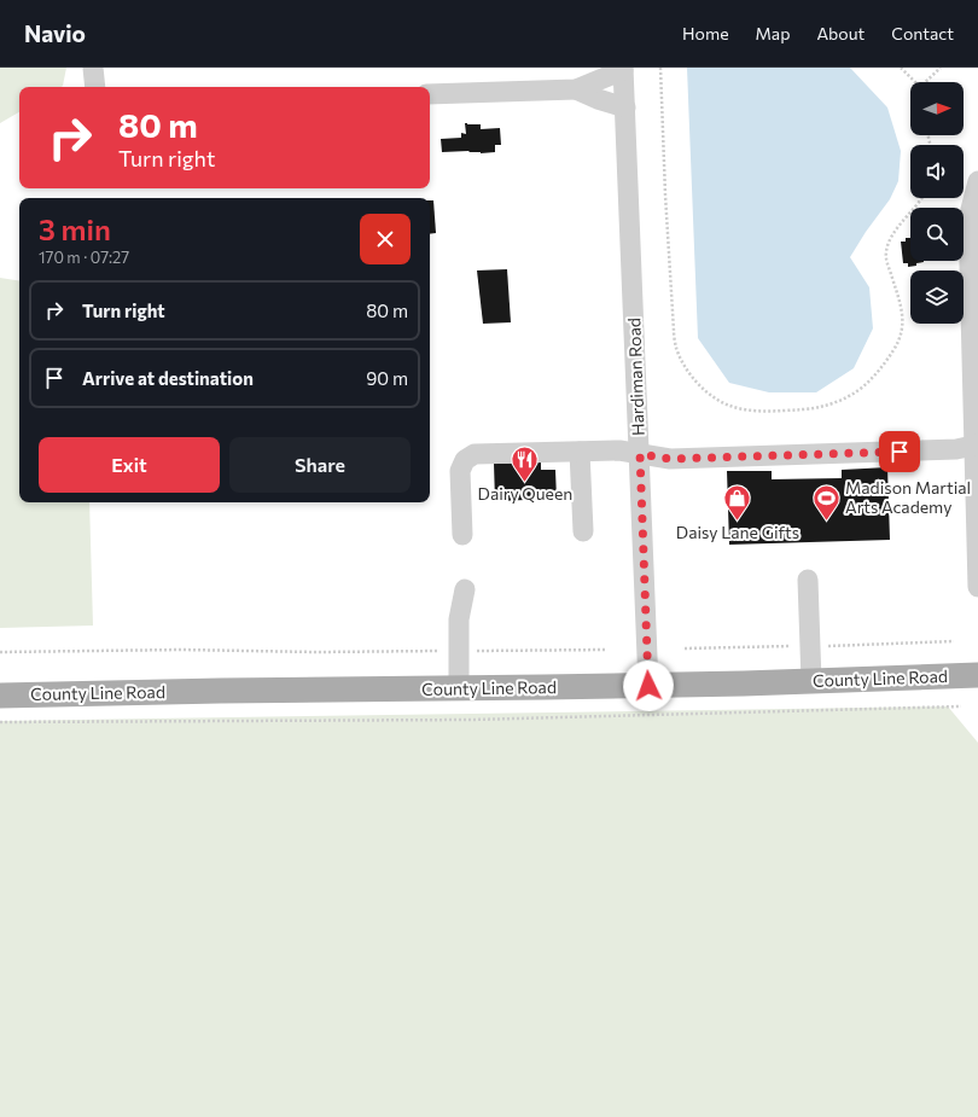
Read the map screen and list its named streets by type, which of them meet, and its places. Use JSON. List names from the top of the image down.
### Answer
{
  "streets": {
    "main road": ["County Line Road"],
    "street": ["Hardiman Road"]
  },
  "crossings": [
    ["Hardiman Road", "County Line Road"]
  ],
  "places": {
    "restaurant": ["Dairy Queen"],
    "sports": ["Madison Martial Arts Academy"],
    "shop": ["Daisy Lane Gifts"]
  },
  "north": "right",
  "page": {
    "header": "Navio",
    "nav": [
      "Home",
      "Map",
      "About",
      "Contact"
    ],
    "turn": ["80 m", "Turn right"],
    "heading": ["3 min", "170 m · 07:27"],
    "list": [
      {
        "name": "Turn right",
        "value": "80 m"
      },
      {
        "name": "Arrive at destination",
        "value": "90 m"
      }
    ],
    "buttons": ["Exit", "Share"]
  }
}
